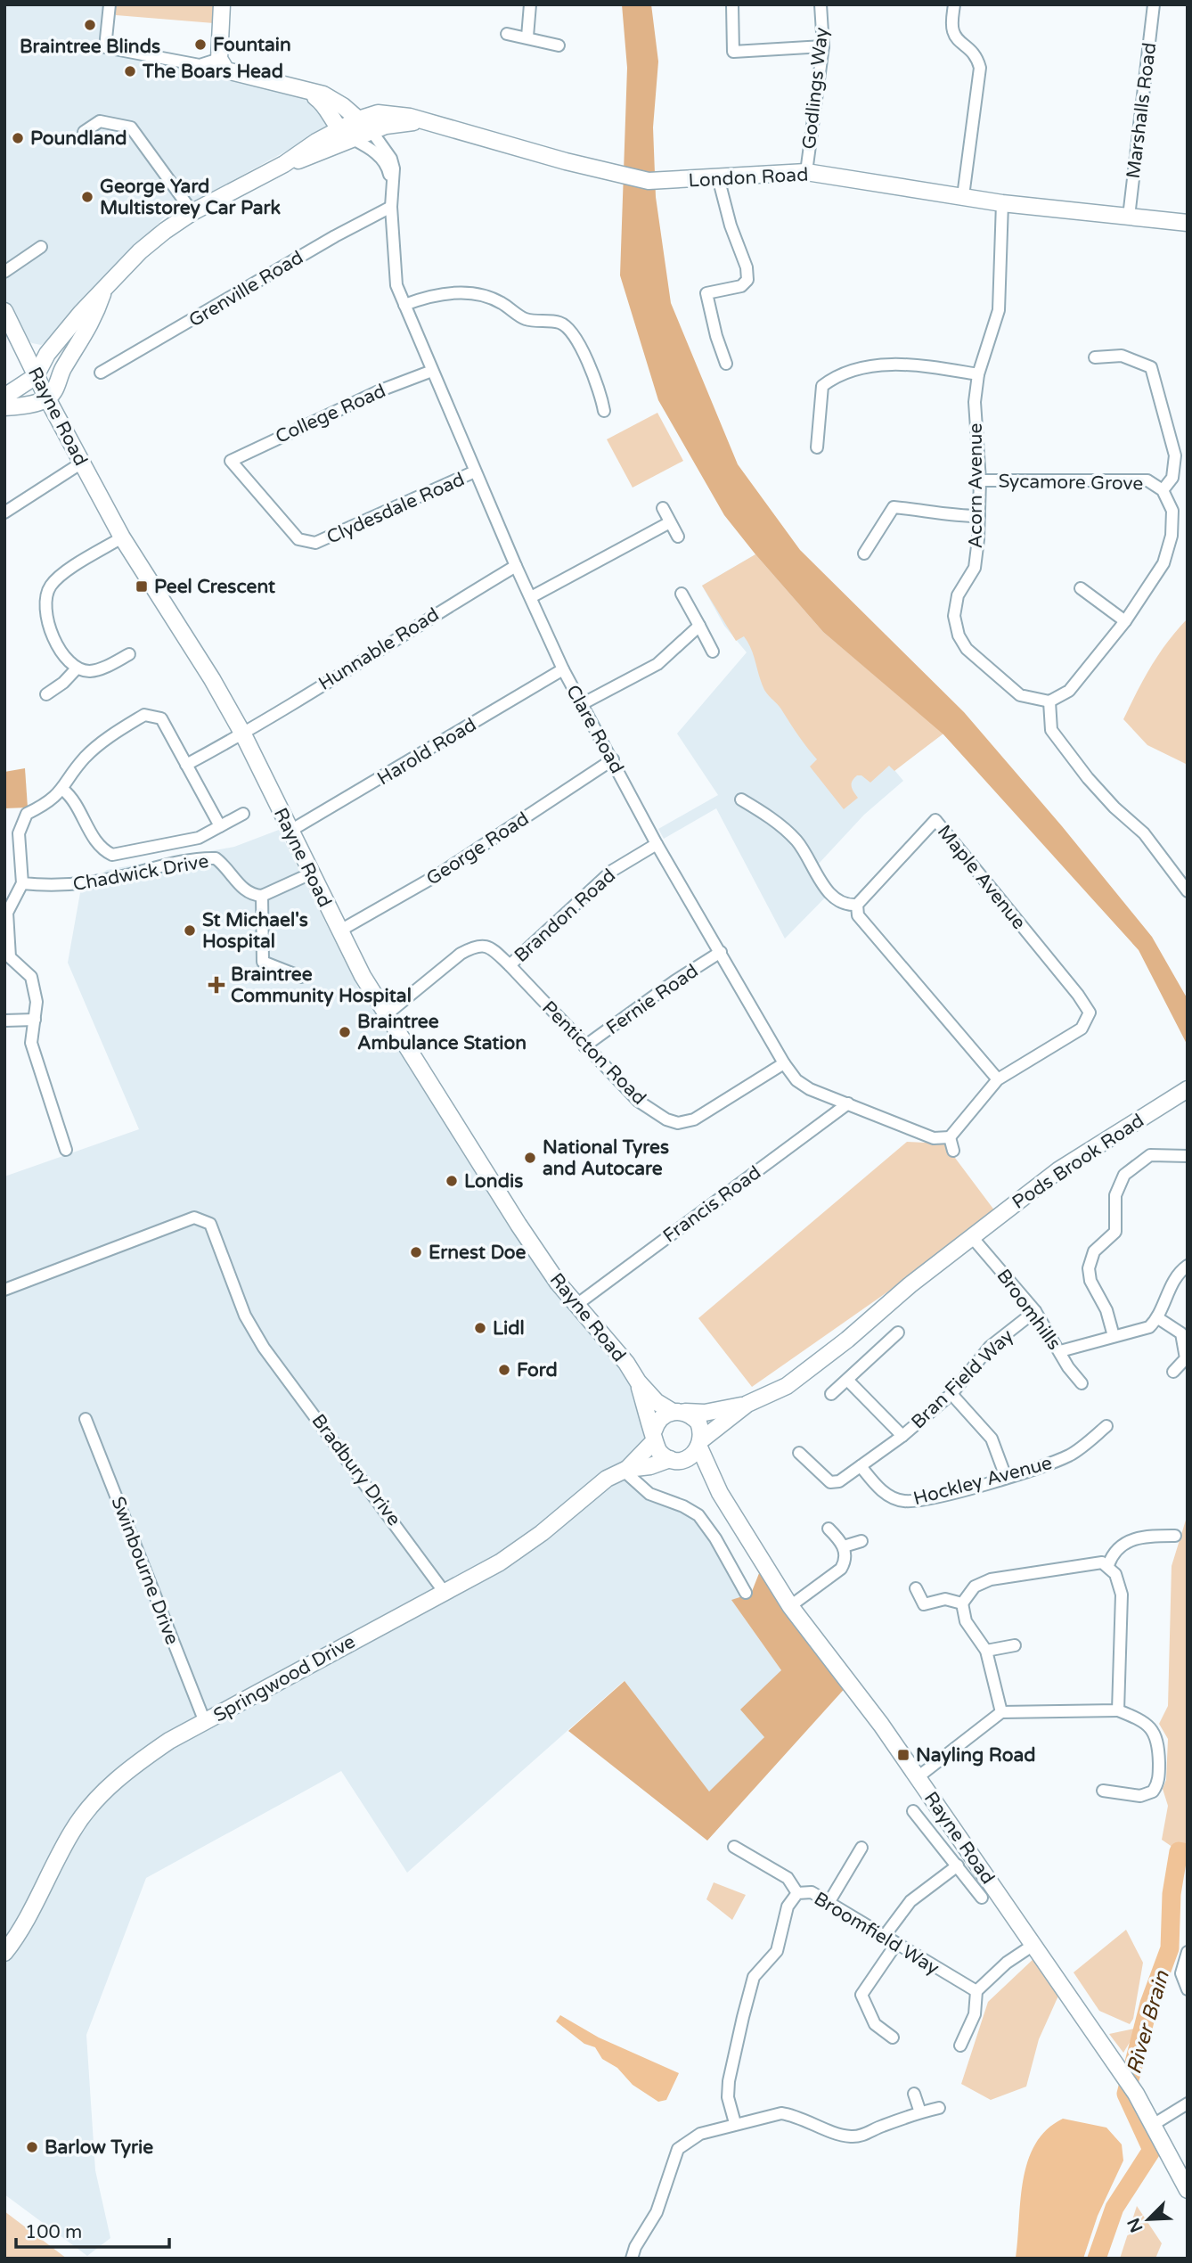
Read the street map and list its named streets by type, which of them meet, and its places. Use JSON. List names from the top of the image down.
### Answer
{
  "streets": {
    "main road": [
      "London Road",
      "Rayne Road",
      "Pods Brook Road",
      "Springwood Drive"
    ],
    "street": [
      "Godlings Way",
      "Marshalls Road",
      "Grenville Road",
      "College Road",
      "Sycamore Grove",
      "Acorn Avenue",
      "Clydesdale Road",
      "Hunnable Road",
      "Clare Road",
      "Harold Road",
      "George Road",
      "Chadwick Drive",
      "Maple Avenue",
      "Brandon Road",
      "Fernie Road",
      "Penticton Road",
      "Francis Road",
      "Broomhills",
      "Bran Field Way",
      "Bradbury Drive",
      "Hockley Avenue",
      "Swinbourne Drive",
      "Broomfield Way"
    ]
  },
  "crossings": [
    ["Godlings Way", "London Road"],
    ["Marshalls Road", "London Road"],
    ["London Road", "Acorn Avenue"],
    ["London Road", "Clare Road"],
    ["Grenville Road", "Clare Road"],
    ["College Road", "Clydesdale Road"],
    ["College Road", "Clare Road"],
    ["Rayne Road", "Hunnable Road"],
    ["Rayne Road", "Harold Road"],
    ["Rayne Road", "George Road"],
    ["Rayne Road", "Brandon Road"],
    ["Rayne Road", "Francis Road"],
    ["Rayne Road", "Springwood Drive"],
    ["Sycamore Grove", "Acorn Avenue"],
    ["Clydesdale Road", "Clare Road"],
    ["Hunnable Road", "Clare Road"],
    ["Clare Road", "Harold Road"],
    ["Clare Road", "George Road"],
    ["Clare Road", "Brandon Road"],
    ["Clare Road", "Fernie Road"],
    ["Clare Road", "Penticton Road"],
    ["Clare Road", "Francis Road"],
    ["Brandon Road", "Penticton Road"],
    ["Fernie Road", "Penticton Road"],
    ["Pods Brook Road", "Broomhills"],
    ["Broomhills", "Bran Field Way"],
    ["Bran Field Way", "Hockley Avenue"],
    ["Bradbury Drive", "Springwood Drive"],
    ["Swinbourne Drive", "Springwood Drive"]
  ],
  "water": ["River Brain"],
  "places": {
    "other": [
      "Braintree Blinds",
      "Fountain",
      "The Boars Head",
      "Poundland",
      "George Yard Multistorey Car Park",
      "St Michael's Hospital",
      "Braintree Ambulance Station",
      "National Tyres and Autocare",
      "Londis",
      "Ernest Doe",
      "Lidl",
      "Ford",
      "Barlow Tyrie"
    ],
    "transit": ["Peel Crescent", "Nayling Road"],
    "health": ["Braintree Community Hospital"]
  },
  "scale_bar": "100 m",
  "north": "bottom left"
}
